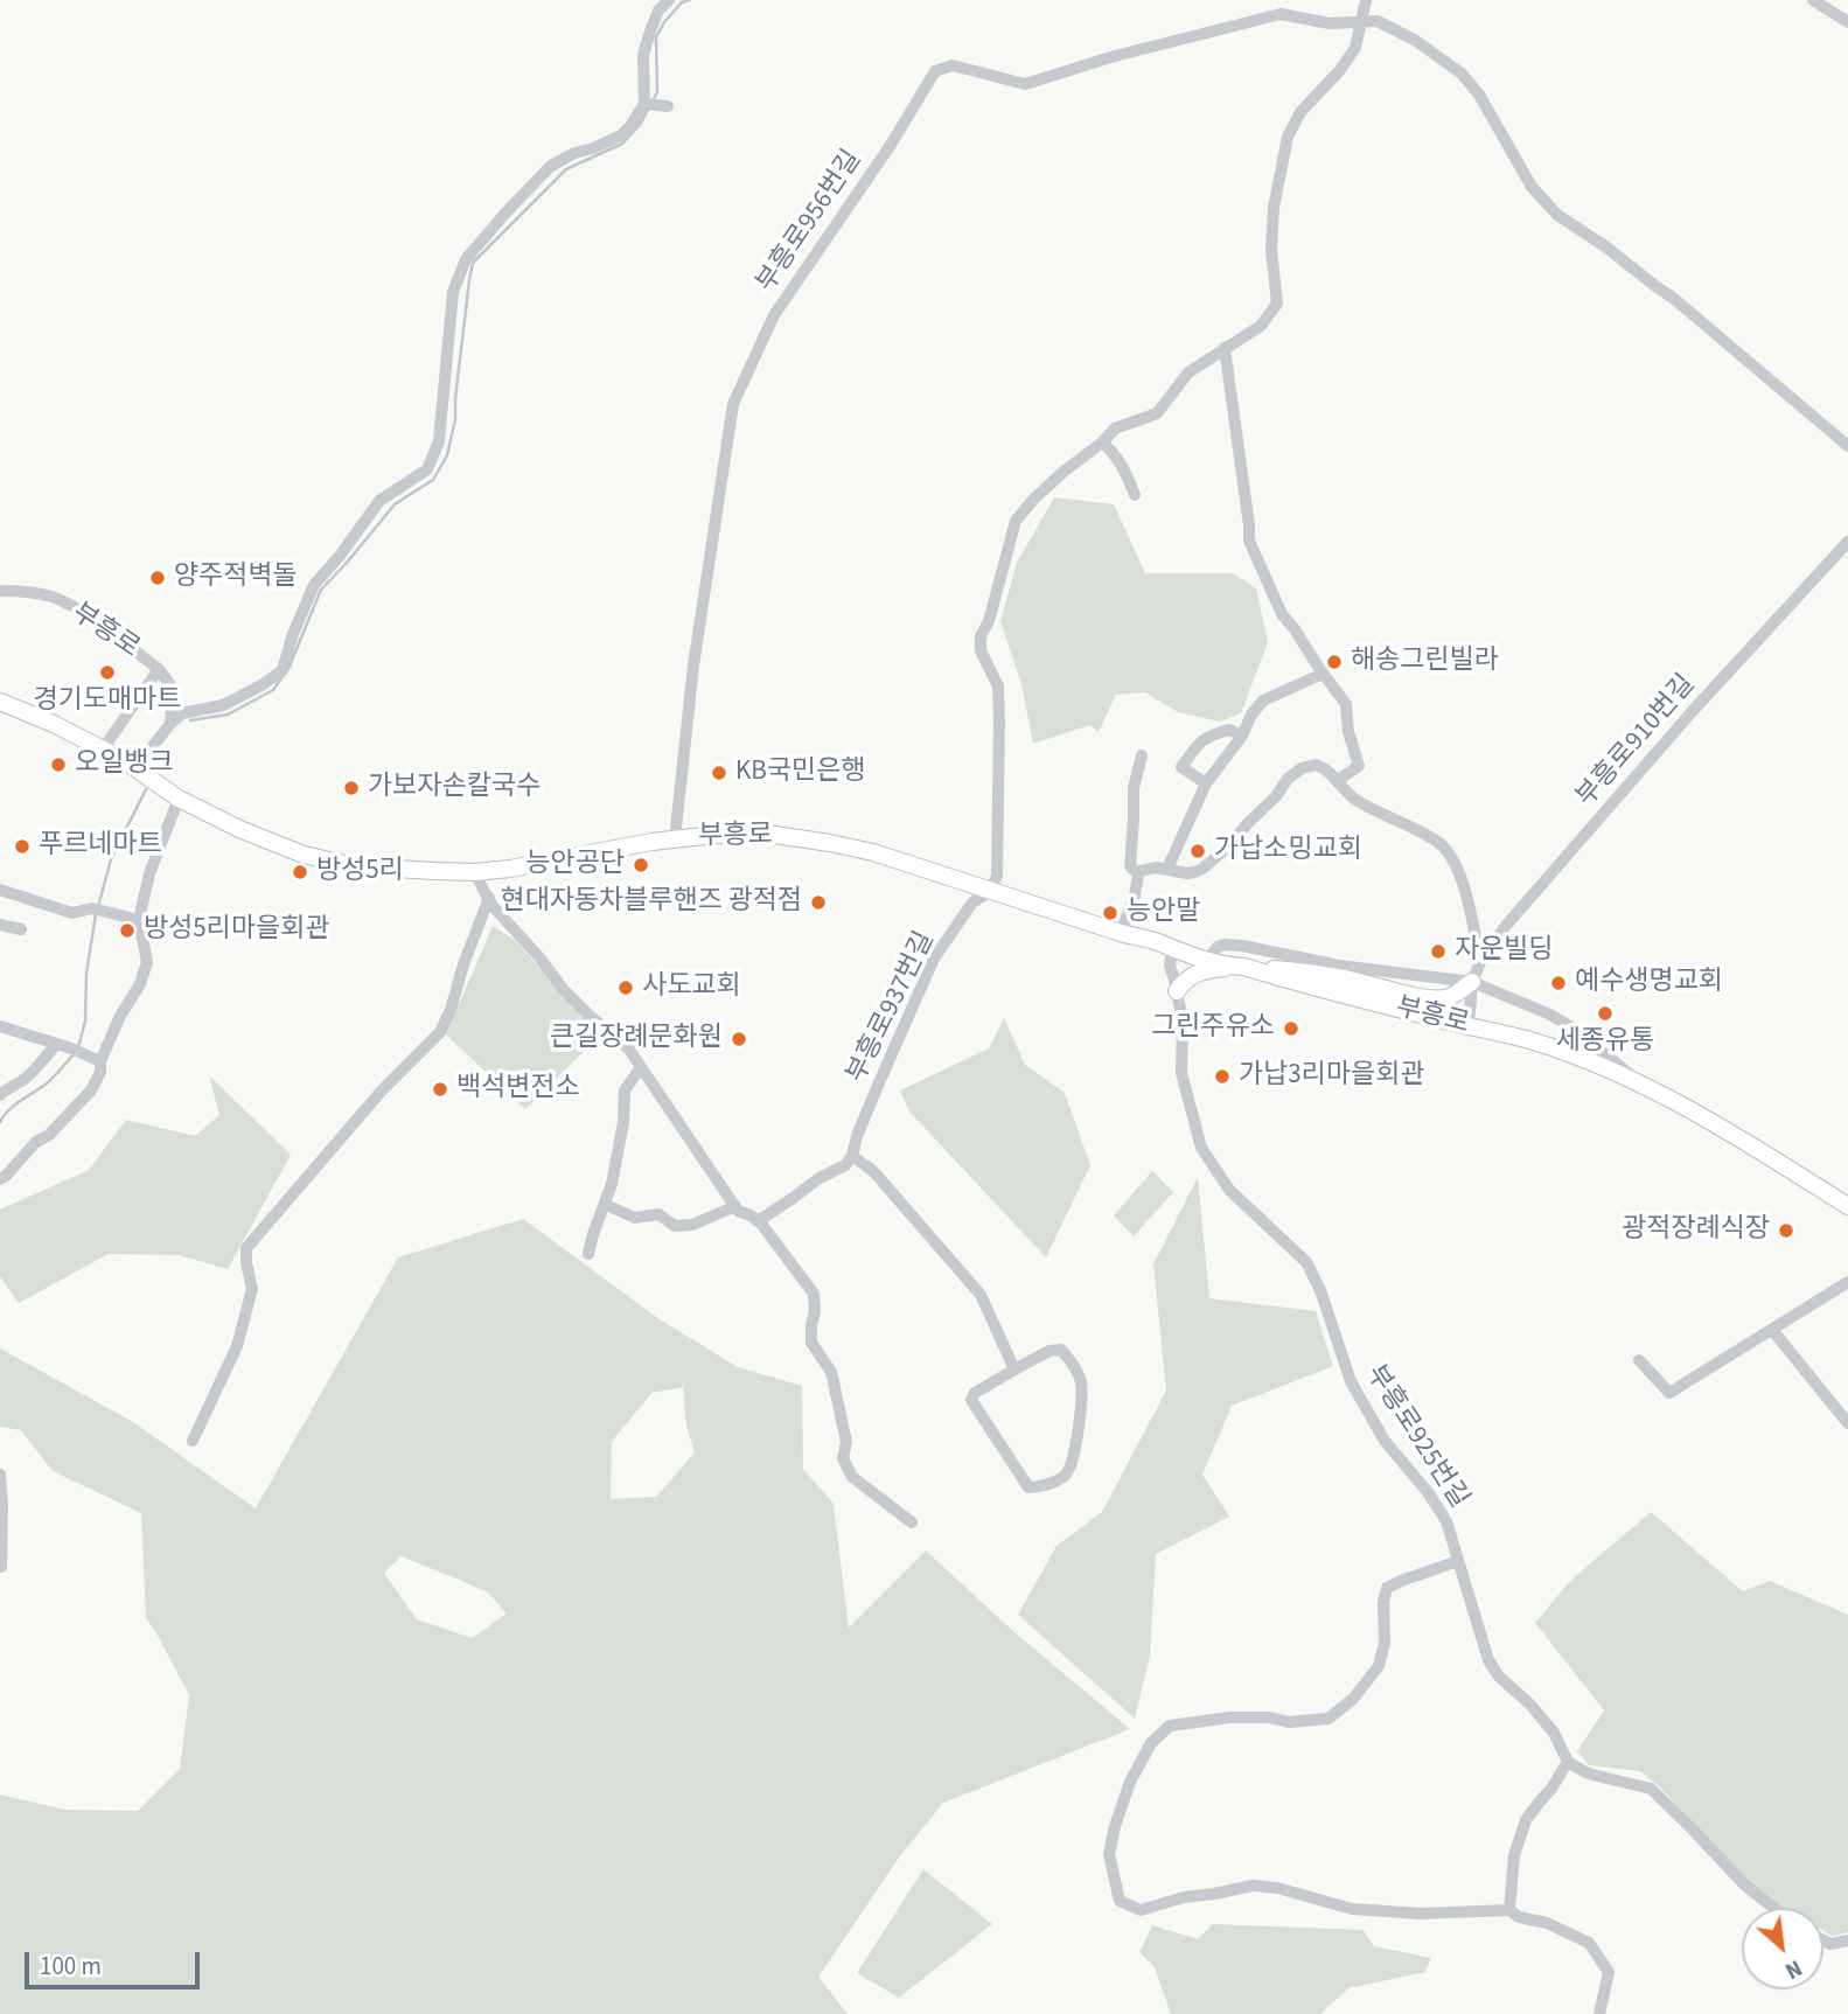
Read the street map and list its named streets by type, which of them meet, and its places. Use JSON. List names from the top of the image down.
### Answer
{
  "streets": {
    "main road": ["부흥로"],
    "street": [
      "부흥로956번길",
      "부흥로910번길",
      "부흥로937번길",
      "부흥로925번길"
    ]
  },
  "crossings": [
    ["부흥로956번길", "부흥로"],
    ["부흥로", "부흥로910번길"],
    ["부흥로", "부흥로937번길"],
    ["부흥로", "부흥로925번길"]
  ],
  "places": [
    "양주적벽돌",
    "해송그린빌라",
    "경기도매마트",
    "오일뱅크",
    "KB국민은행",
    "가보자손칼국수",
    "푸르네마트",
    "가납소밍교회",
    "능안공단",
    "방성5리",
    "현대자동차블루핸즈 광적점",
    "능안말",
    "방성5리마을회관",
    "자운빌딩",
    "예수생명교회",
    "사도교회",
    "세종유통",
    "그린주유소",
    "큰길장례문화원",
    "가납3리마을회관",
    "백석변전소",
    "광적장례식장"
  ],
  "scale_bar": "100 m",
  "north": "bottom right"
}
